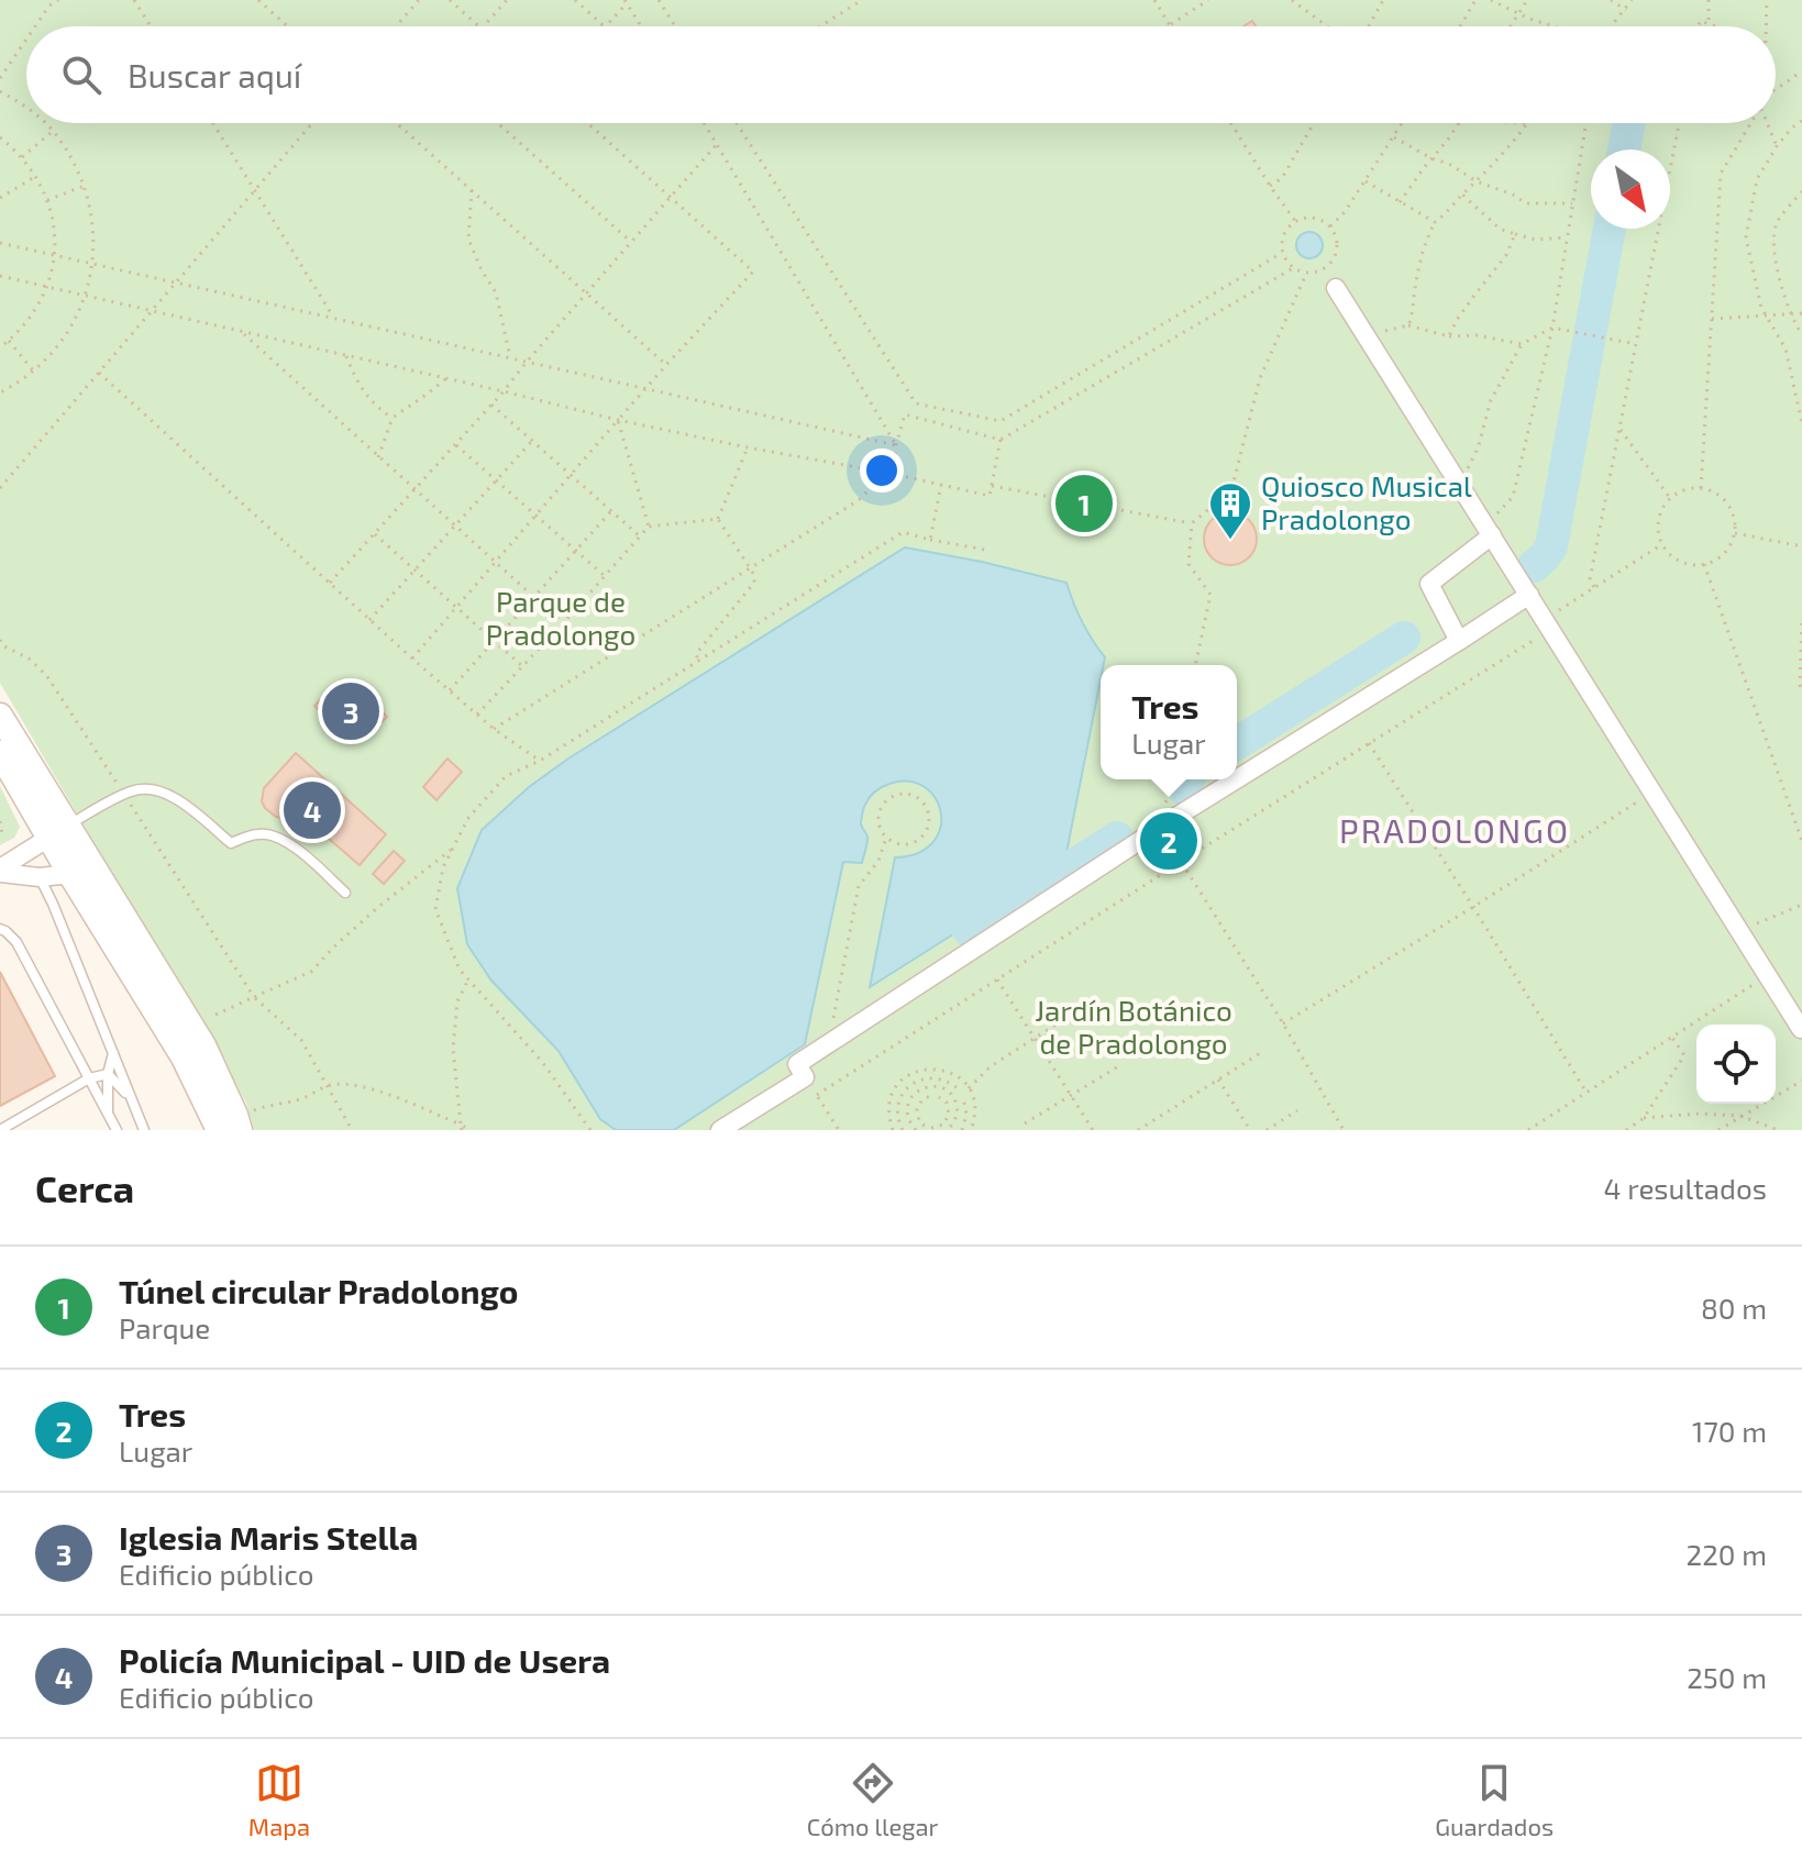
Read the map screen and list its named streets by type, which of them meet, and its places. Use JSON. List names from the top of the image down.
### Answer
{
  "districts": ["PRADOLONGO"],
  "parks": ["Parque de Pradolongo", "Jardín Botánico de Pradolongo"],
  "places": {
    "building": ["Quiosco Musical Pradolongo"]
  },
  "north": "bottom right",
  "page": {
    "search": "Buscar aquí",
    "pins": [
      "1",
      "3",
      "4",
      "2"
    ],
    "popup": ["Tres", "Lugar"],
    "heading": ["Cerca", "4 resultados"],
    "list": [
      {
        "mark": "1",
        "name": "Túnel circular Pradolongo",
        "note": "Parque",
        "value": "80 m"
      },
      {
        "mark": "2",
        "name": "Tres",
        "note": "Lugar",
        "value": "170 m"
      },
      {
        "mark": "3",
        "name": "Iglesia Maris Stella",
        "note": "Edificio público",
        "value": "220 m"
      },
      {
        "mark": "4",
        "name": "Policía Municipal - UID de Usera",
        "note": "Edificio público",
        "value": "250 m"
      }
    ],
    "nav": ["Mapa", "Cómo llegar", "Guardados"]
  }
}
